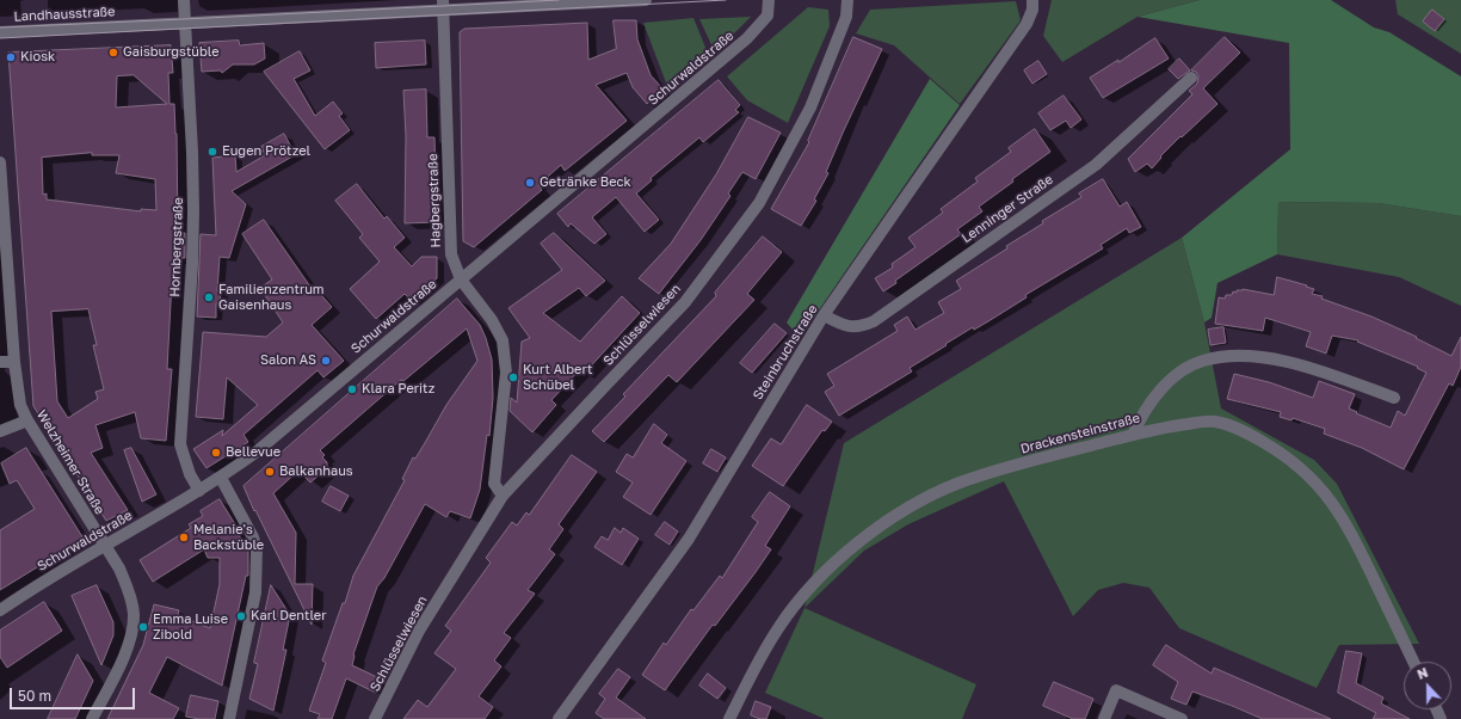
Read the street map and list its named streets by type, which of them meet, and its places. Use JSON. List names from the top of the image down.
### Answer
{
  "streets": {
    "street": [
      "Landhausstraße",
      "Schurwaldstraße",
      "Hagbergstraße",
      "Lenninger Straße",
      "Hornbergstraße",
      "Schlüsselwiesen",
      "Steinbruchstraße",
      "Drackensteinstraße",
      "Welzheimer Straße"
    ]
  },
  "crossings": [
    ["Landhausstraße", "Hagbergstraße"],
    ["Landhausstraße", "Hornbergstraße"],
    ["Schurwaldstraße", "Hagbergstraße"],
    ["Schurwaldstraße", "Hornbergstraße"],
    ["Schurwaldstraße", "Welzheimer Straße"],
    ["Hagbergstraße", "Schlüsselwiesen"],
    ["Lenninger Straße", "Steinbruchstraße"]
  ],
  "places": [
    "Gaisburgstüble",
    "Kiosk",
    "Eugen Prötzel",
    "Getränke Beck",
    "Familienzentrum Gaisenhaus",
    "Salon AS",
    "Kurt Albert Schübel",
    "Klara Peritz",
    "Bellevue",
    "Balkanhaus",
    "Melanie's Backstüble",
    "Karl Dentler",
    "Emma Luise Zibold"
  ],
  "scale_bar": "50 m",
  "north": "top"
}
